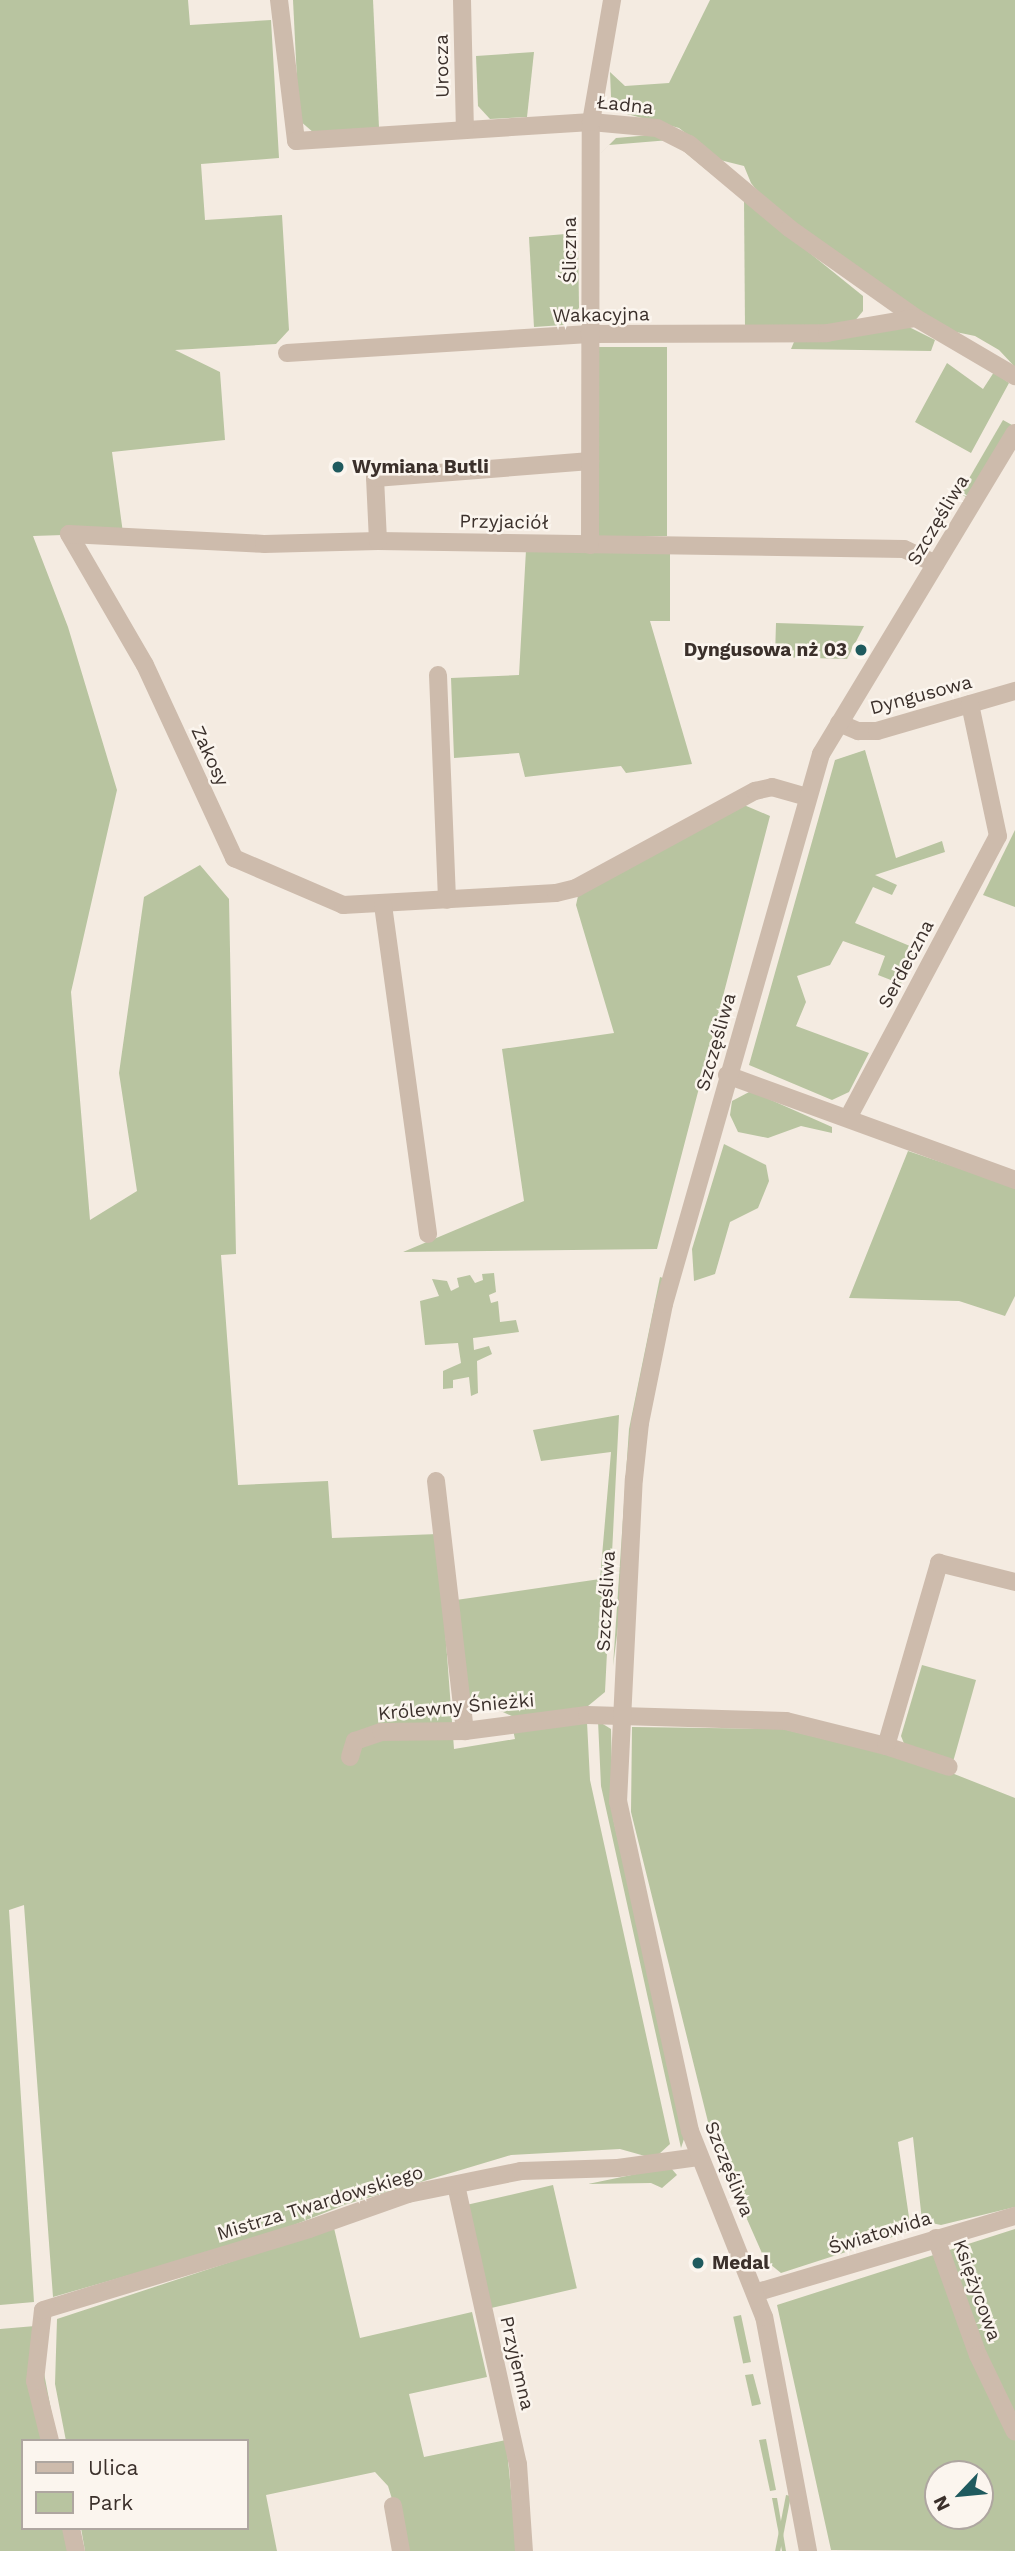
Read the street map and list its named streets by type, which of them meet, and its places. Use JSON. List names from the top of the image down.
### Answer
{
  "streets": {
    "street": [
      "Urocza",
      "Ładna",
      "Śliczna",
      "Wakacyjna",
      "Szczęśliwa",
      "Przyjaciół",
      "Dyngusowa",
      "Zakosy",
      "Serdeczna",
      "Królewny Śnieżki",
      "Mistrza Twardowskiego",
      "Światowida",
      "Księżycowa",
      "Przyjemna"
    ]
  },
  "crossings": [
    ["Urocza", "Ładna"],
    ["Ładna", "Śliczna"],
    ["Ładna", "Wakacyjna"],
    ["Śliczna", "Wakacyjna"],
    ["Śliczna", "Przyjaciół"],
    ["Szczęśliwa", "Przyjaciół"],
    ["Szczęśliwa", "Dyngusowa"],
    ["Szczęśliwa", "Zakosy"],
    ["Szczęśliwa", "Królewny Śnieżki"],
    ["Szczęśliwa", "Mistrza Twardowskiego"],
    ["Szczęśliwa", "Światowida"],
    ["Przyjaciół", "Zakosy"],
    ["Dyngusowa", "Serdeczna"],
    ["Mistrza Twardowskiego", "Przyjemna"],
    ["Światowida", "Księżycowa"]
  ],
  "places": ["Wymiana Butli", "Dyngusowa nż 03", "Medal"],
  "legend": ["Ulica", "Park"],
  "north": "bottom left"
}
